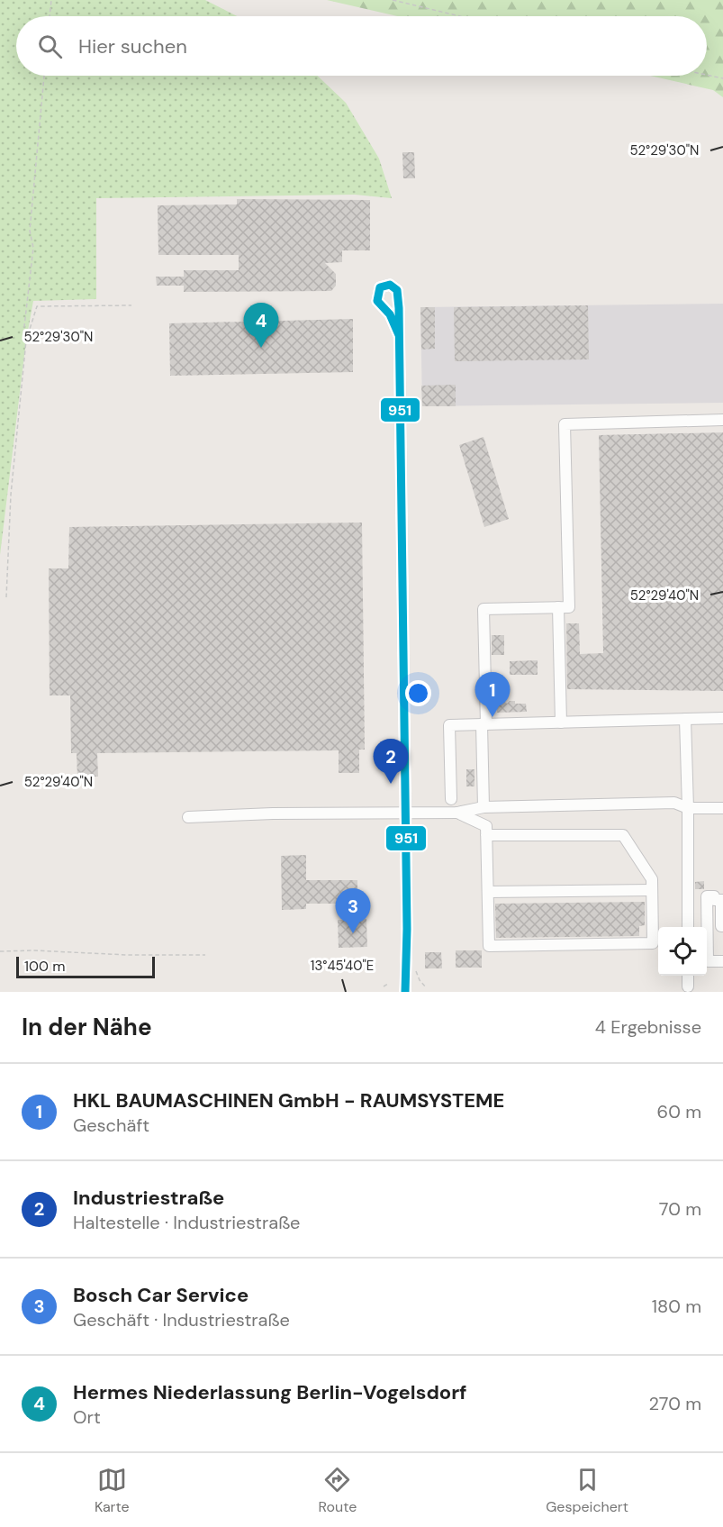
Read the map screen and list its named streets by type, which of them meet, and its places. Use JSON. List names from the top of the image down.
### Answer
{
  "lines": ["transit line 951"],
  "scale_bar": "100 m",
  "page": {
    "search": "Hier suchen",
    "pins": [
      "4",
      "1",
      "2",
      "3"
    ],
    "scale": "100 m",
    "heading": ["In der Nähe", "4 Ergebnisse"],
    "list": [
      {
        "mark": "1",
        "name": "HKL BAUMASCHINEN GmbH - RAUMSYSTEME",
        "note": "Geschäft",
        "value": "60 m"
      },
      {
        "mark": "2",
        "name": "Industriestraße",
        "note": "Haltestelle · Industriestraße",
        "value": "70 m"
      },
      {
        "mark": "3",
        "name": "Bosch Car Service",
        "note": "Geschäft · Industriestraße",
        "value": "180 m"
      },
      {
        "mark": "4",
        "name": "Hermes Niederlassung Berlin-Vogelsdorf",
        "note": "Ort",
        "value": "270 m"
      }
    ],
    "nav": ["Karte", "Route", "Gespeichert"]
  },
  "coordinates": ["52°29'30\"N", "52°29'40\"N", "13°45'40\"E"]
}
